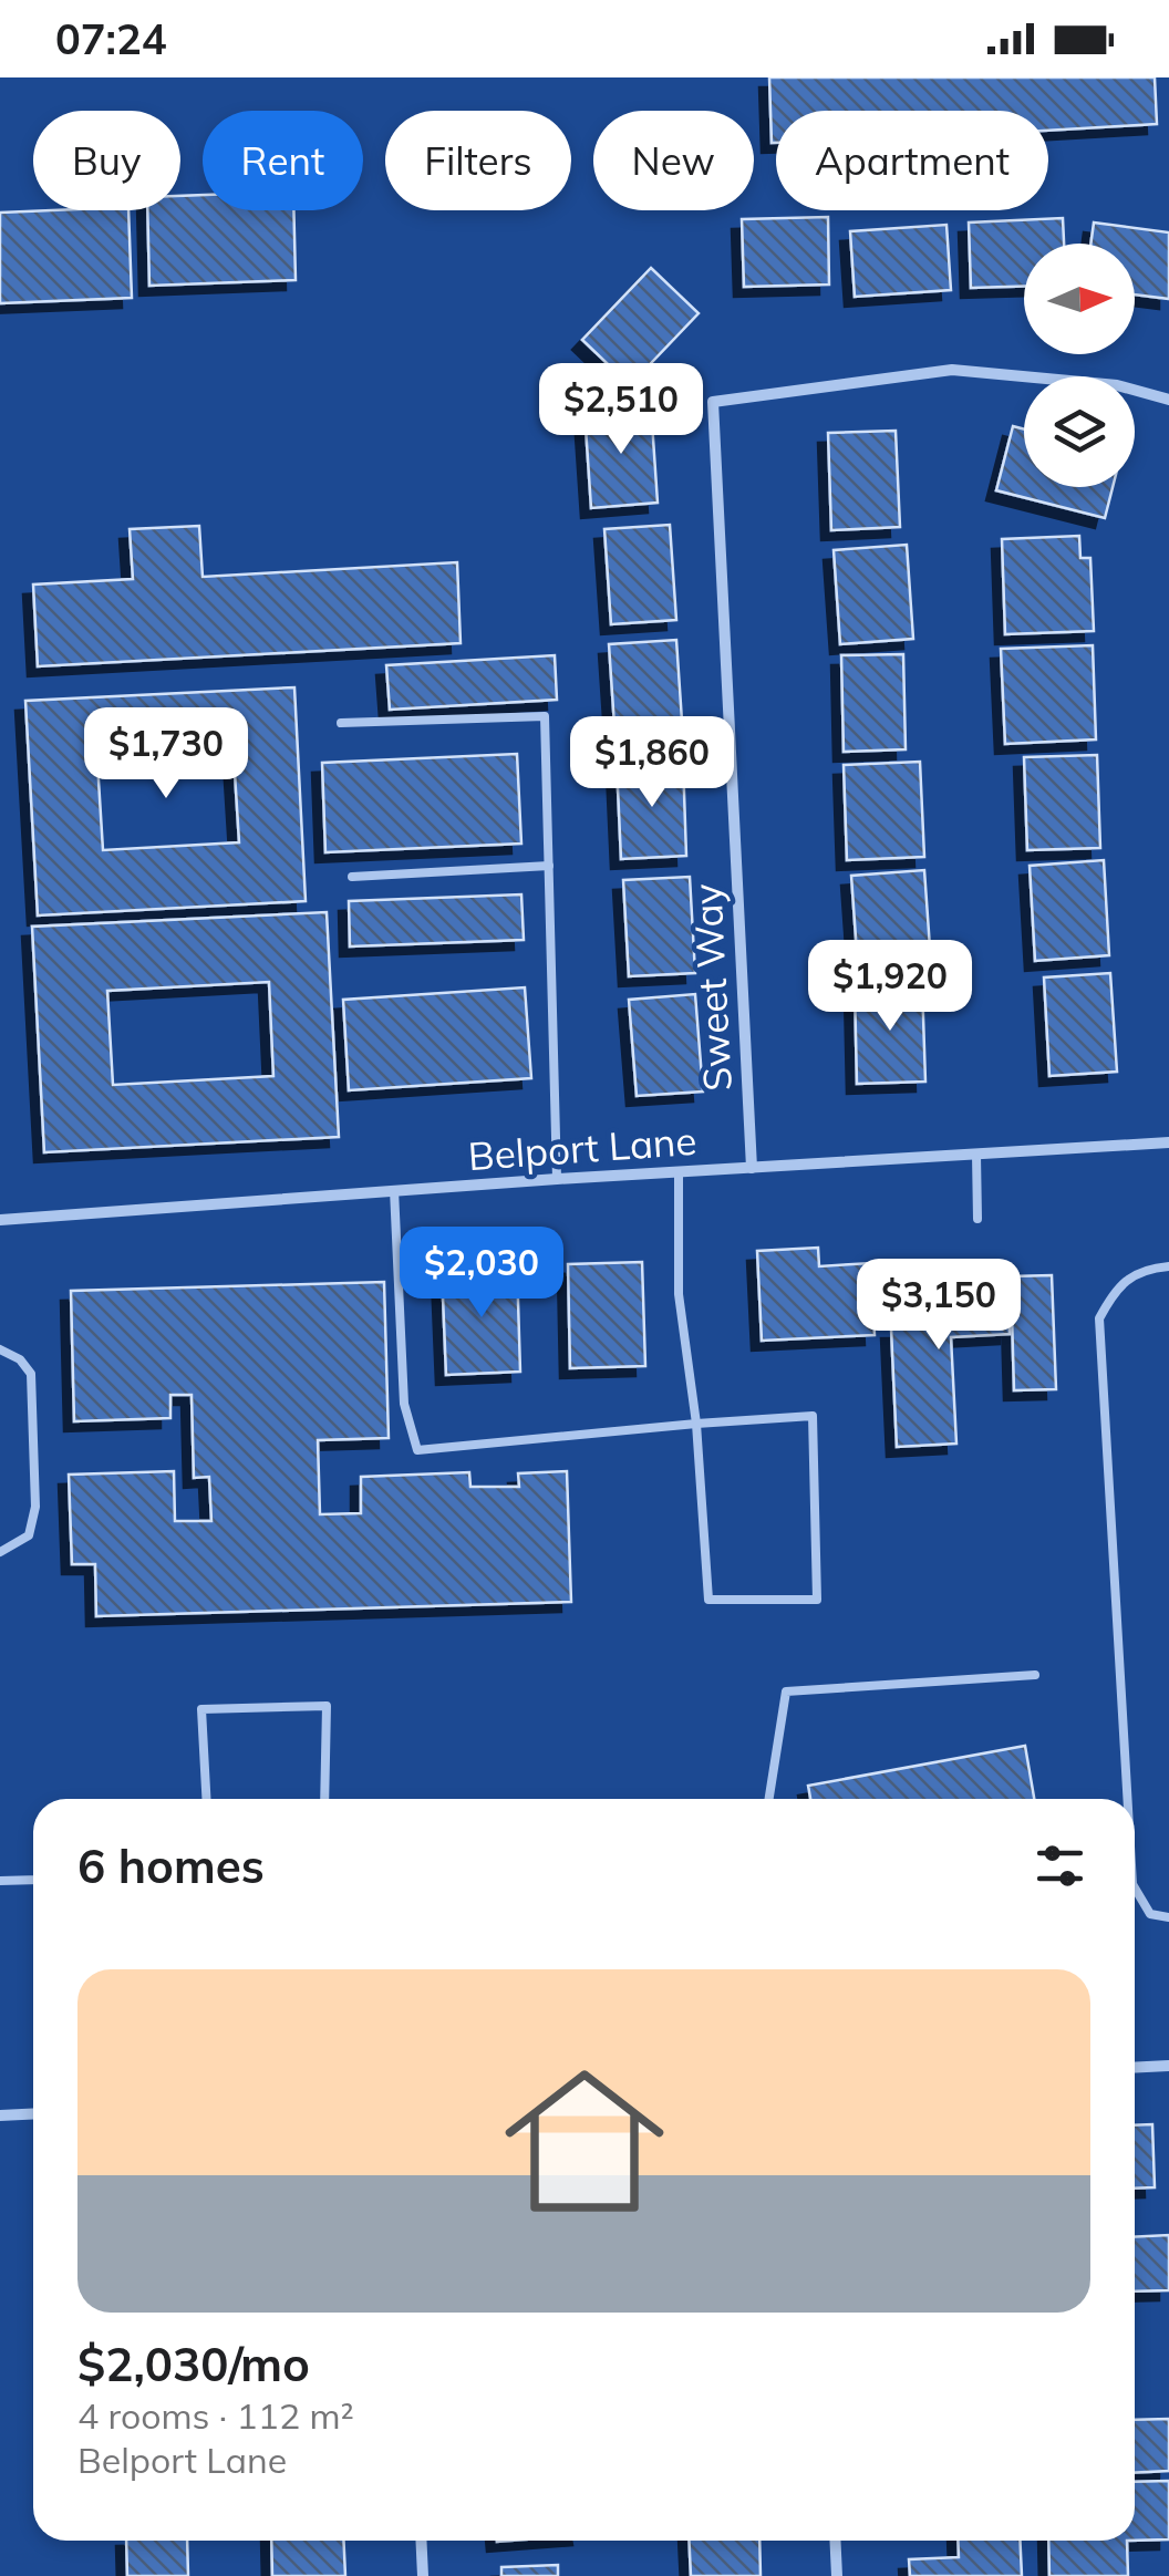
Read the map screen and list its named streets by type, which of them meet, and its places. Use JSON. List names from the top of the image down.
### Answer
{
  "streets": {
    "street": ["Sweet Way", "Belport Lane"]
  },
  "crossings": [
    ["Sweet Way", "Belport Lane"]
  ],
  "north": "right",
  "page": {
    "status": "07:24",
    "chip": [
      "Buy",
      "Rent",
      "Filters",
      "New",
      "Apartment"
    ],
    "price": [
      "$2,510",
      "$1,730",
      "$1,860",
      "$1,920",
      "$2,030",
      "$3,150"
    ],
    "heading": "6 homes",
    "list": [
      {
        "name": "$2,030/mo",
        "note": "4 rooms · 112 m² · Belport Lane"
      }
    ]
  }
}
